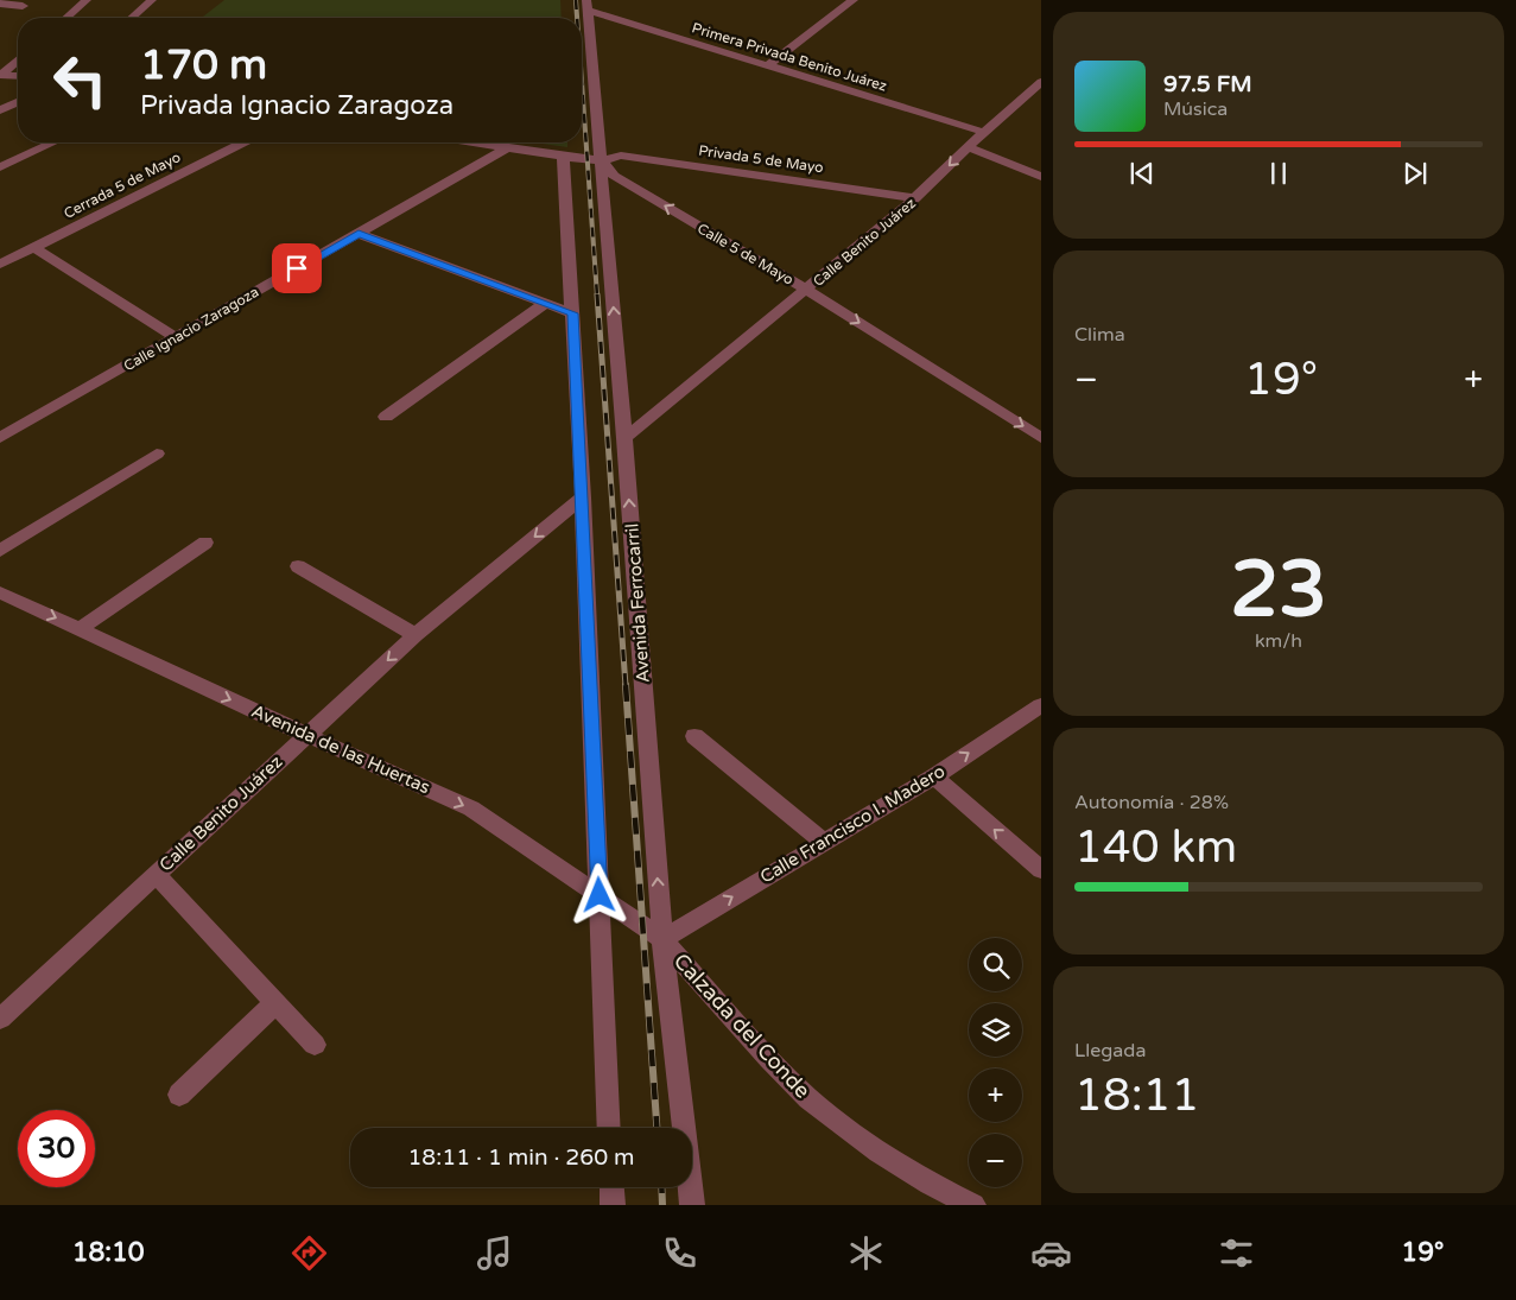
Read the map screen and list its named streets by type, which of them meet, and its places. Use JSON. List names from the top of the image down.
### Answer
{
  "streets": {
    "street": [
      "Primera Privada Benito Juárez",
      "Privada 5 de Mayo",
      "Cerrada 5 de Mayo",
      "Calle Benito Juárez",
      "Calle 5 de Mayo",
      "Calle Ignacio Zaragoza",
      "Avenida Ferrocarril",
      "Avenida de las Huertas",
      "Calle Francisco I. Madero",
      "Calzada del Conde"
    ]
  },
  "crossings": [
    ["Primera Privada Benito Juárez", "Calle Benito Juárez"],
    ["Primera Privada Benito Juárez", "Avenida Ferrocarril"],
    ["Privada 5 de Mayo", "Calle Benito Juárez"],
    ["Privada 5 de Mayo", "Calle 5 de Mayo"],
    ["Privada 5 de Mayo", "Avenida Ferrocarril"],
    ["Calle Benito Juárez", "Calle 5 de Mayo"],
    ["Calle Benito Juárez", "Avenida Ferrocarril"],
    ["Calle Benito Juárez", "Avenida de las Huertas"],
    ["Calle 5 de Mayo", "Avenida Ferrocarril"],
    ["Avenida Ferrocarril", "Avenida de las Huertas"],
    ["Avenida Ferrocarril", "Calle Francisco I. Madero"],
    ["Avenida Ferrocarril", "Calzada del Conde"],
    ["Avenida de las Huertas", "Calle Francisco I. Madero"],
    ["Avenida de las Huertas", "Calzada del Conde"],
    ["Calle Francisco I. Madero", "Calzada del Conde"]
  ],
  "one_way": ["Avenida de las Huertas", "Calle Francisco I. Madero"],
  "page": {
    "turn": ["170 m", "Privada Ignacio Zaragoza"],
    "song": ["97.5 FM", "Música"],
    "tile": [
      "Clima",
      ["23", "km/h"],
      ["Autonomía · 28%", "140 km"],
      ["Llegada", "18:11"]
    ],
    "heat": ["−", "19°", "+"],
    "map_buttons": ["+", "−"],
    "limit": "30",
    "trip": "18:11 · 1 min · 260 m",
    "tabs": ["18:10", "19°"]
  }
}
